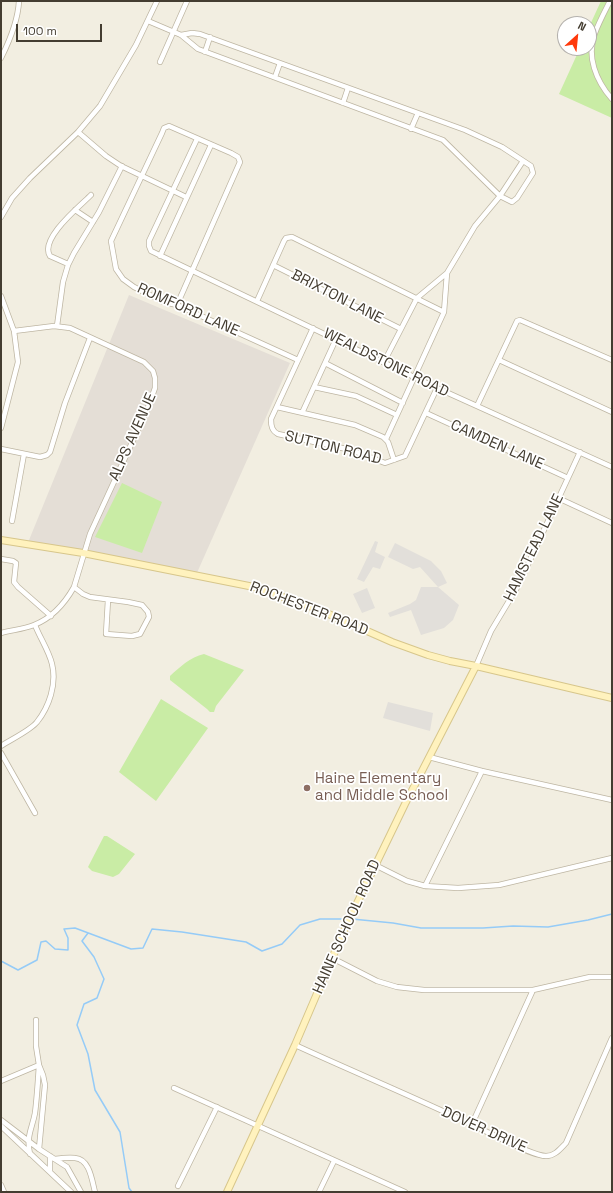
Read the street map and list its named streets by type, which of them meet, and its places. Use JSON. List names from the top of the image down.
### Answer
{
  "streets": {
    "street": [
      "BRIXTON LANE",
      "ROMFORD LANE",
      "WEALDSTONE ROAD",
      "ALPS AVENUE",
      "CAMDEN LANE",
      "SUTTON ROAD",
      "HAMSTEAD LANE",
      "ROCHESTER ROAD",
      "HAINE SCHOOL ROAD",
      "DOVER DRIVE"
    ]
  },
  "crossings": [
    ["ROMFORD LANE", "WEALDSTONE ROAD"],
    ["ROMFORD LANE", "SUTTON ROAD"],
    ["WEALDSTONE ROAD", "SUTTON ROAD"],
    ["WEALDSTONE ROAD", "HAMSTEAD LANE"],
    ["ALPS AVENUE", "ROCHESTER ROAD"],
    ["CAMDEN LANE", "SUTTON ROAD"],
    ["CAMDEN LANE", "HAMSTEAD LANE"],
    ["HAMSTEAD LANE", "ROCHESTER ROAD"],
    ["HAMSTEAD LANE", "HAINE SCHOOL ROAD"],
    ["ROCHESTER ROAD", "HAINE SCHOOL ROAD"],
    ["HAINE SCHOOL ROAD", "DOVER DRIVE"]
  ],
  "places": ["Haine Elementary and Middle School"],
  "scale_bar": "100 m",
  "north": "top right"
}
